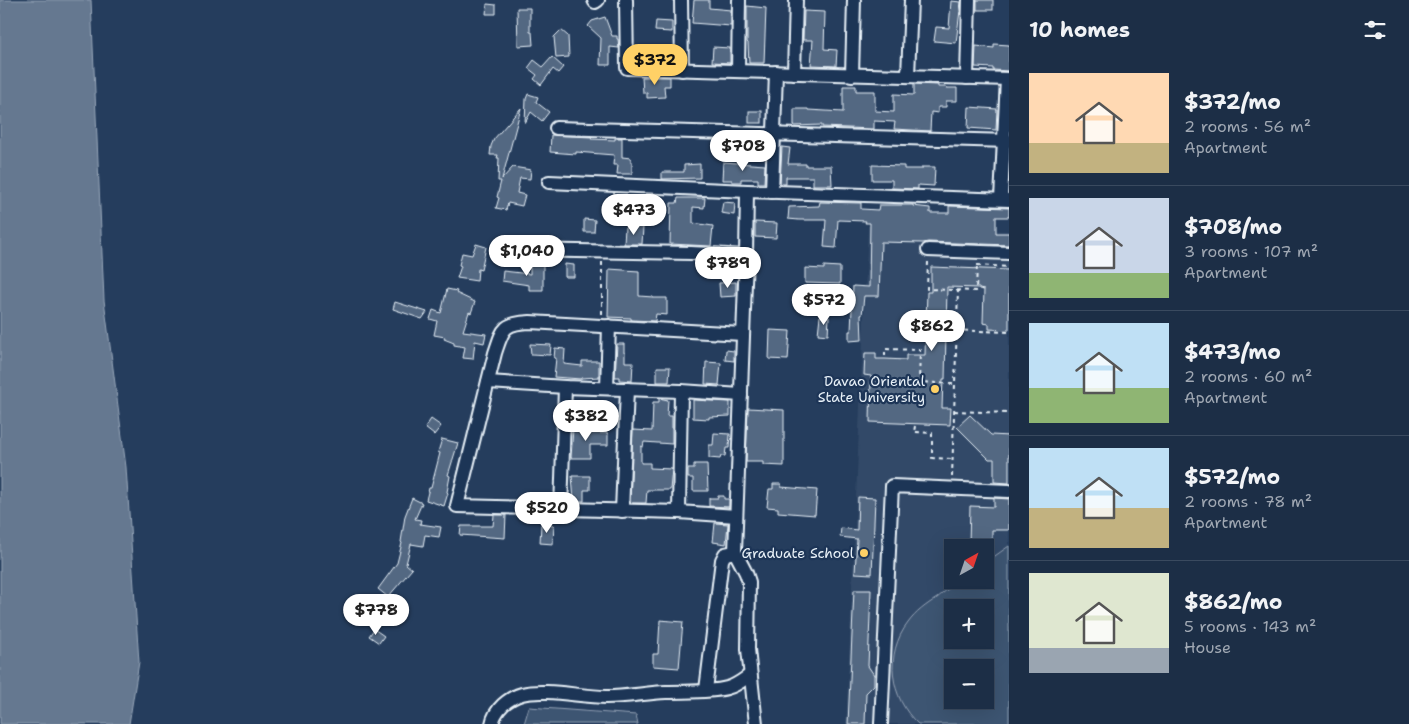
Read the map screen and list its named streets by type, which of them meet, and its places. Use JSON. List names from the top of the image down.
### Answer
{
  "places": ["Davao Oriental State University", "Graduate School"],
  "north": "top right",
  "page": {
    "heading": "10 homes",
    "price": [
      "$372",
      "$708",
      "$473",
      "$1,040",
      "$789",
      "$572",
      "$862",
      "$382",
      "$520",
      "$778"
    ],
    "list": [
      {
        "name": "$372/mo",
        "note": "2 rooms · 56 m² · Apartment"
      },
      {
        "name": "$708/mo",
        "note": "3 rooms · 107 m² · Apartment"
      },
      {
        "name": "$473/mo",
        "note": "2 rooms · 60 m² · Apartment"
      },
      {
        "name": "$572/mo",
        "note": "2 rooms · 78 m² · Apartment"
      },
      {
        "name": "$862/mo",
        "note": "5 rooms · 143 m² · House"
      }
    ],
    "map_buttons": ["+", "−"]
  }
}
